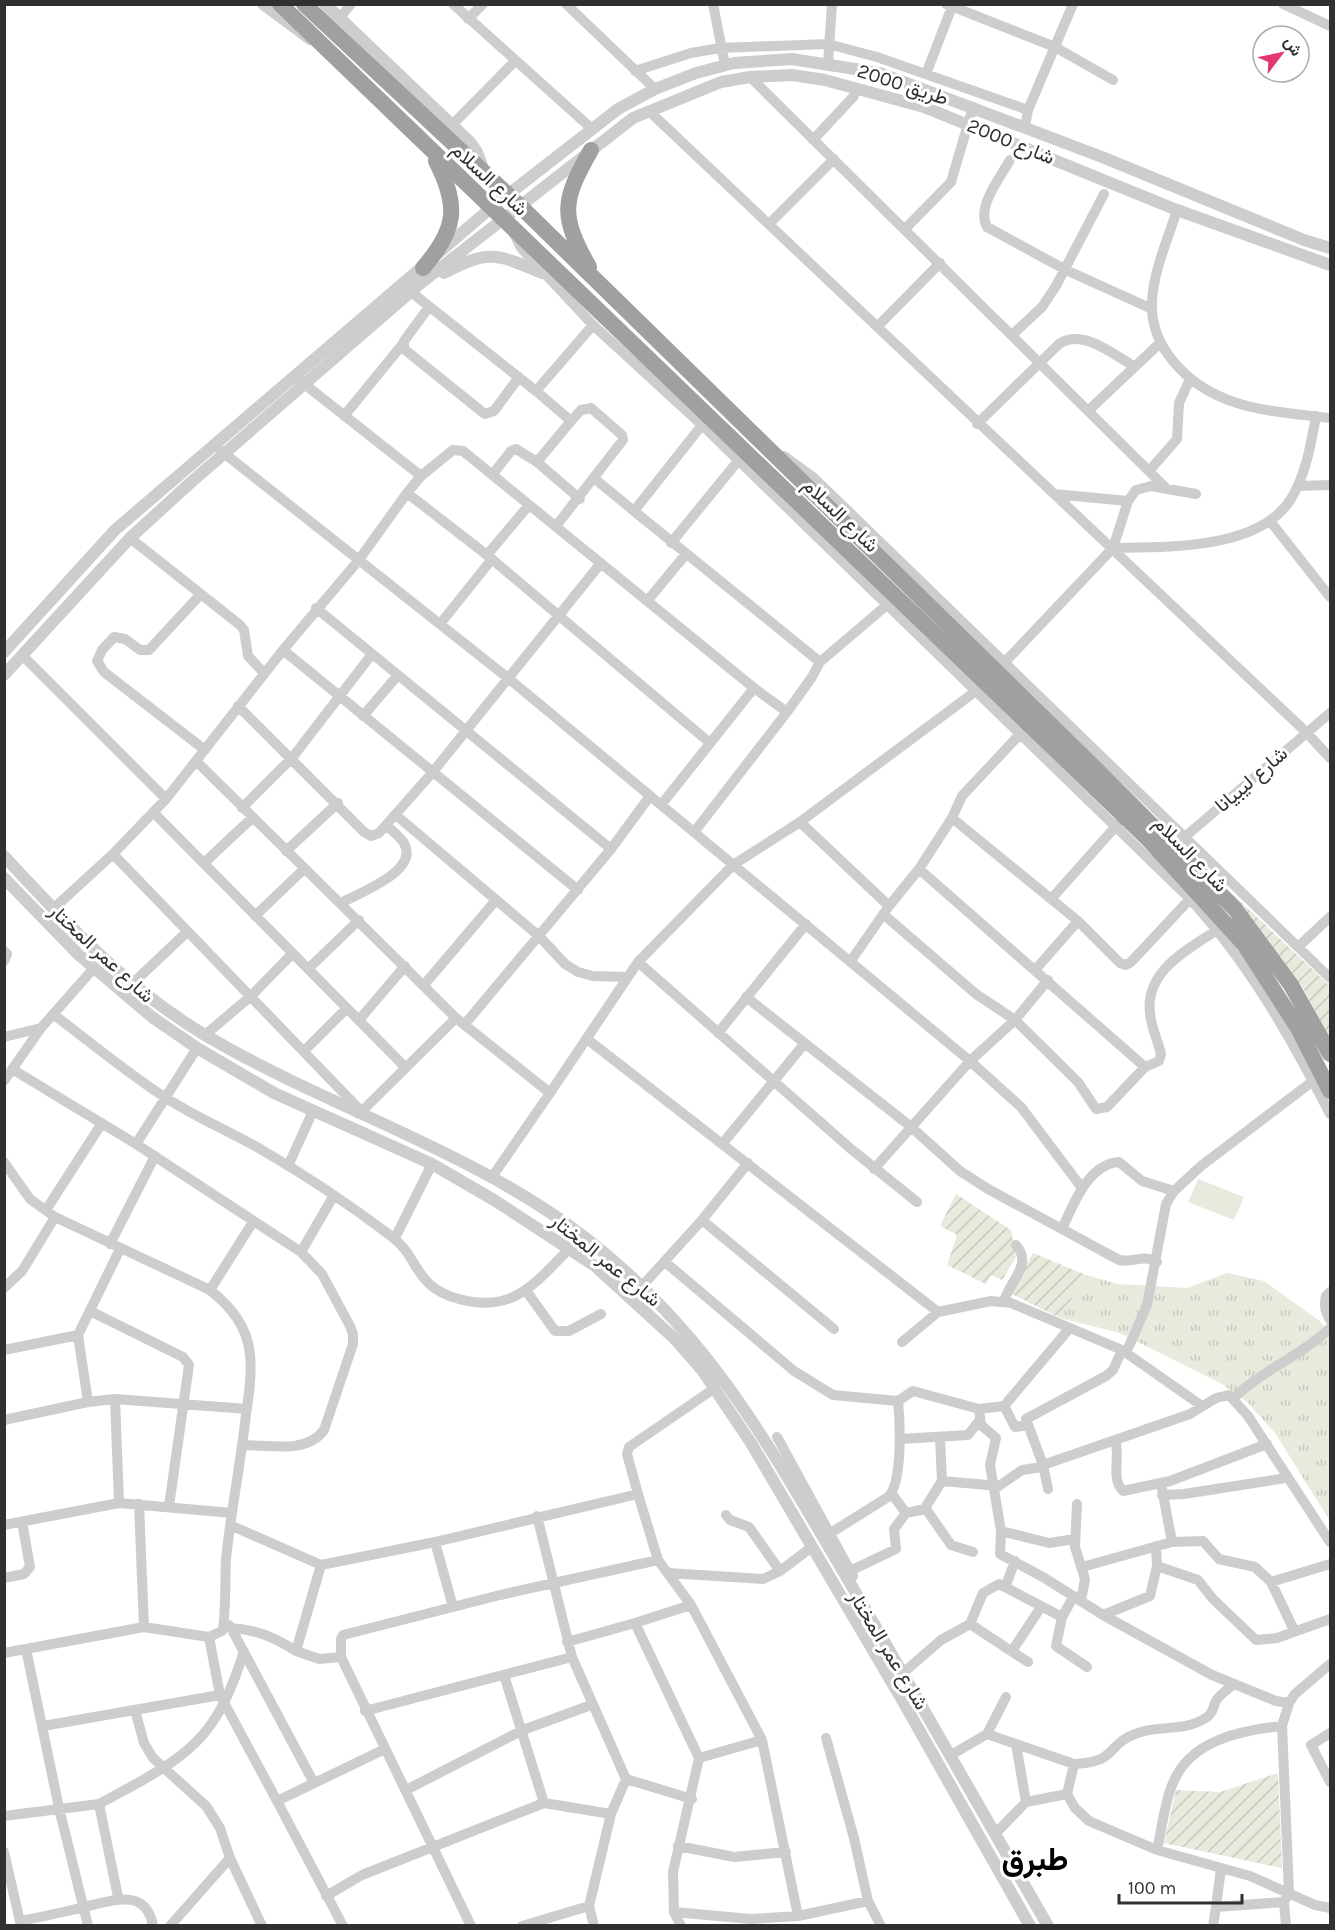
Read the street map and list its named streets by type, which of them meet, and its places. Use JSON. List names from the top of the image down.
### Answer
{
  "streets": {
    "highway": ["شارع السلام"],
    "street": [
      "طريق 2000",
      "شارع 2000",
      "شارع ليبيانا",
      "شارع عمر المختار"
    ]
  },
  "crossings": [
    ["طريق 2000", "شارع 2000"],
    ["طريق 2000", "شارع السلام"],
    ["شارع 2000", "شارع السلام"],
    ["شارع السلام", "شارع ليبيانا"]
  ],
  "districts": ["طبرق"],
  "scale_bar": "100 m",
  "north": "top right"
}
